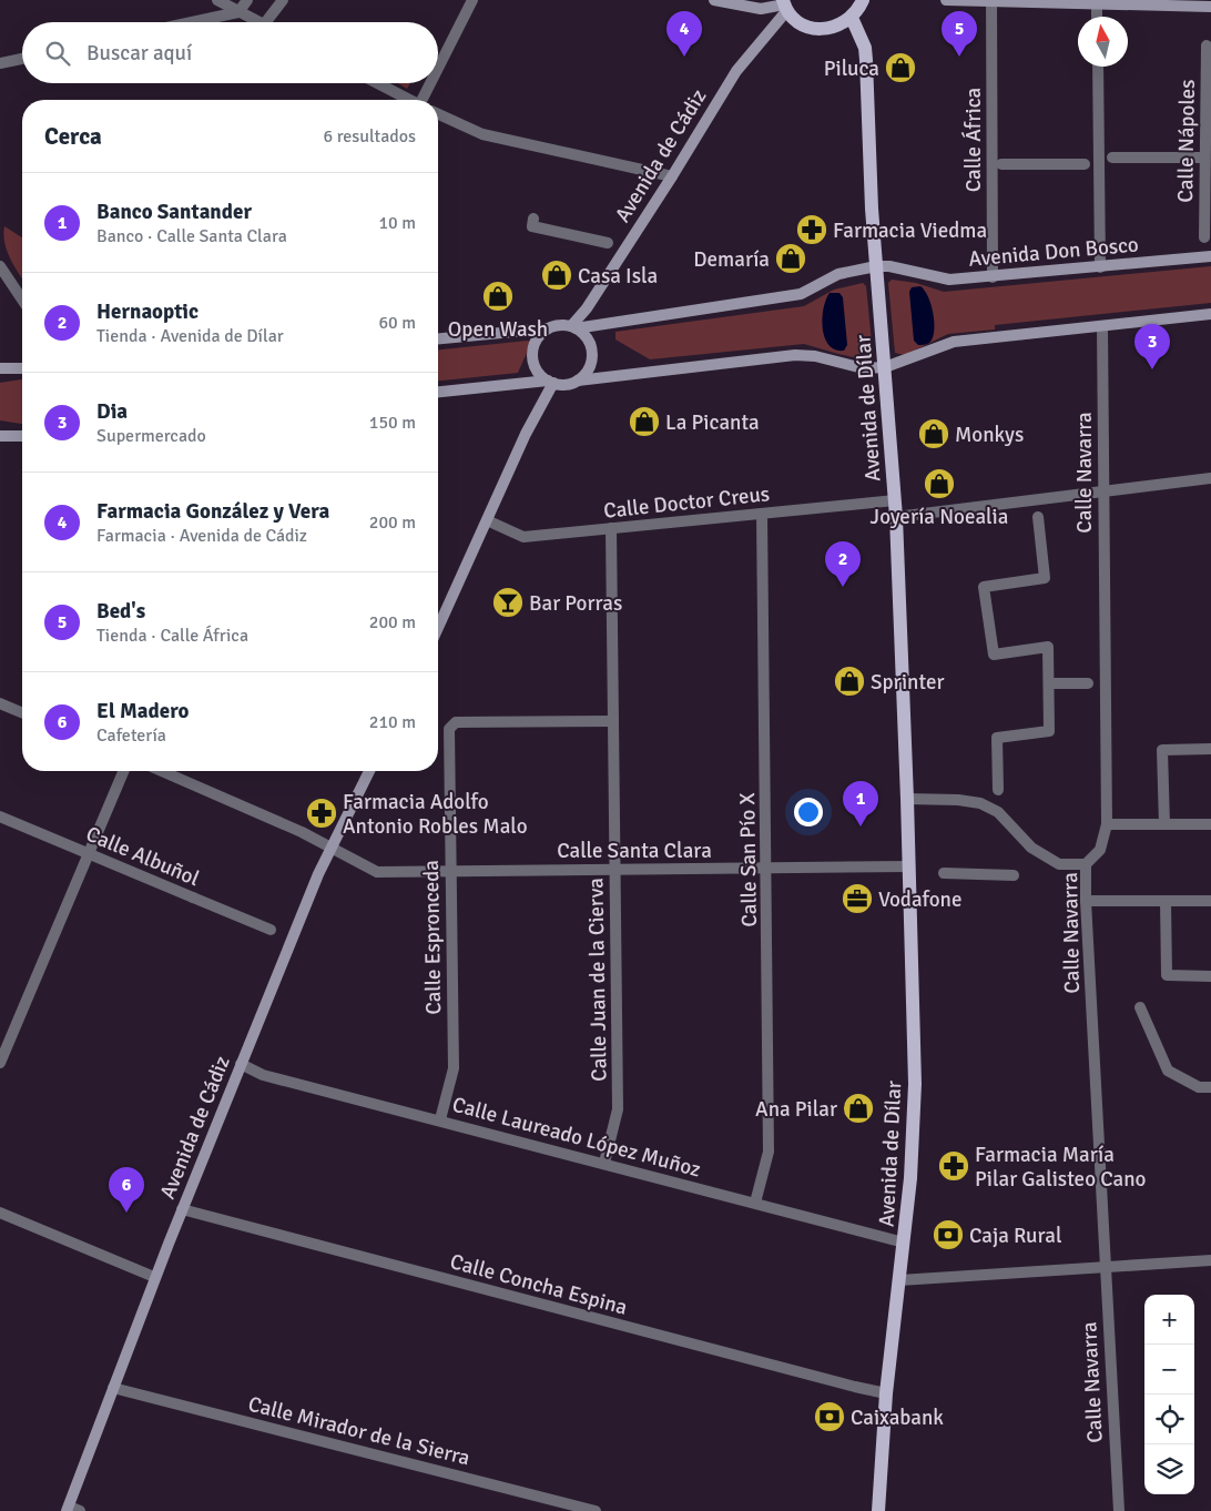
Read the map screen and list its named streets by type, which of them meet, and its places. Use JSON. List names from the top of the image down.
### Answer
{
  "streets": {
    "main road": ["Avenida de Cádiz", "Avenida Don Bosco", "Avenida de Dílar"],
    "street": [
      "Calle África",
      "Calle Nápoles",
      "Calle Navarra",
      "Calle Doctor Creus",
      "Calle Santa Clara",
      "Calle Albuñol",
      "Calle San Pío X",
      "Calle Espronceda",
      "Calle Juan de la Cierva",
      "Calle Laureado López Muñoz",
      "Calle Concha Espina",
      "Calle Mirador de la Sierra"
    ]
  },
  "crossings": [
    ["Calle África", "Avenida Don Bosco"],
    ["Avenida de Cádiz", "Avenida Don Bosco"],
    ["Avenida de Cádiz", "Calle Santa Clara"],
    ["Avenida de Cádiz", "Calle Laureado López Muñoz"],
    ["Avenida de Cádiz", "Calle Concha Espina"],
    ["Avenida de Cádiz", "Calle Mirador de la Sierra"],
    ["Avenida Don Bosco", "Avenida de Dílar"],
    ["Avenida de Dílar", "Calle Doctor Creus"],
    ["Avenida de Dílar", "Calle Santa Clara"],
    ["Avenida de Dílar", "Calle Laureado López Muñoz"],
    ["Avenida de Dílar", "Calle Concha Espina"],
    ["Calle Doctor Creus", "Calle San Pío X"],
    ["Calle Doctor Creus", "Calle Juan de la Cierva"],
    ["Calle Santa Clara", "Calle San Pío X"],
    ["Calle Santa Clara", "Calle Espronceda"],
    ["Calle Santa Clara", "Calle Juan de la Cierva"],
    ["Calle San Pío X", "Calle Laureado López Muñoz"],
    ["Calle Espronceda", "Calle Juan de la Cierva"],
    ["Calle Espronceda", "Calle Laureado López Muñoz"],
    ["Calle Juan de la Cierva", "Calle Laureado López Muñoz"]
  ],
  "places": {
    "shop": [
      "Piluca",
      "Demaría",
      "Casa Isla",
      "Open Wash",
      "La Picanta",
      "Monkys",
      "Joyería Noealia",
      "Sprinter",
      "Ana Pilar"
    ],
    "pharmacy": ["Farmacia Viedma", "Farmacia Adolfo Antonio Robles Malo", "Farmacia María Pilar Galisteo Cano"],
    "bar": ["Bar Porras"],
    "office": ["Vodafone"],
    "bank": ["Caja Rural", "Caixabank"]
  },
  "north": "top",
  "page": {
    "pins": [
      "4",
      "5",
      "3",
      "2",
      "1",
      "6"
    ],
    "search": "Buscar aquí",
    "heading": ["Cerca", "6 resultados"],
    "list": [
      {
        "mark": "1",
        "name": "Banco Santander",
        "note": "Banco · Calle Santa Clara",
        "value": "10 m"
      },
      {
        "mark": "2",
        "name": "Hernaoptic",
        "note": "Tienda · Avenida de Dílar",
        "value": "60 m"
      },
      {
        "mark": "3",
        "name": "Dia",
        "note": "Supermercado",
        "value": "150 m"
      },
      {
        "mark": "4",
        "name": "Farmacia González y Vera",
        "note": "Farmacia · Avenida de Cádiz",
        "value": "200 m"
      },
      {
        "mark": "5",
        "name": "Bed's",
        "note": "Tienda · Calle África",
        "value": "200 m"
      },
      {
        "mark": "6",
        "name": "El Madero",
        "note": "Cafetería",
        "value": "210 m"
      }
    ],
    "map_buttons": ["+", "−"]
  }
}
